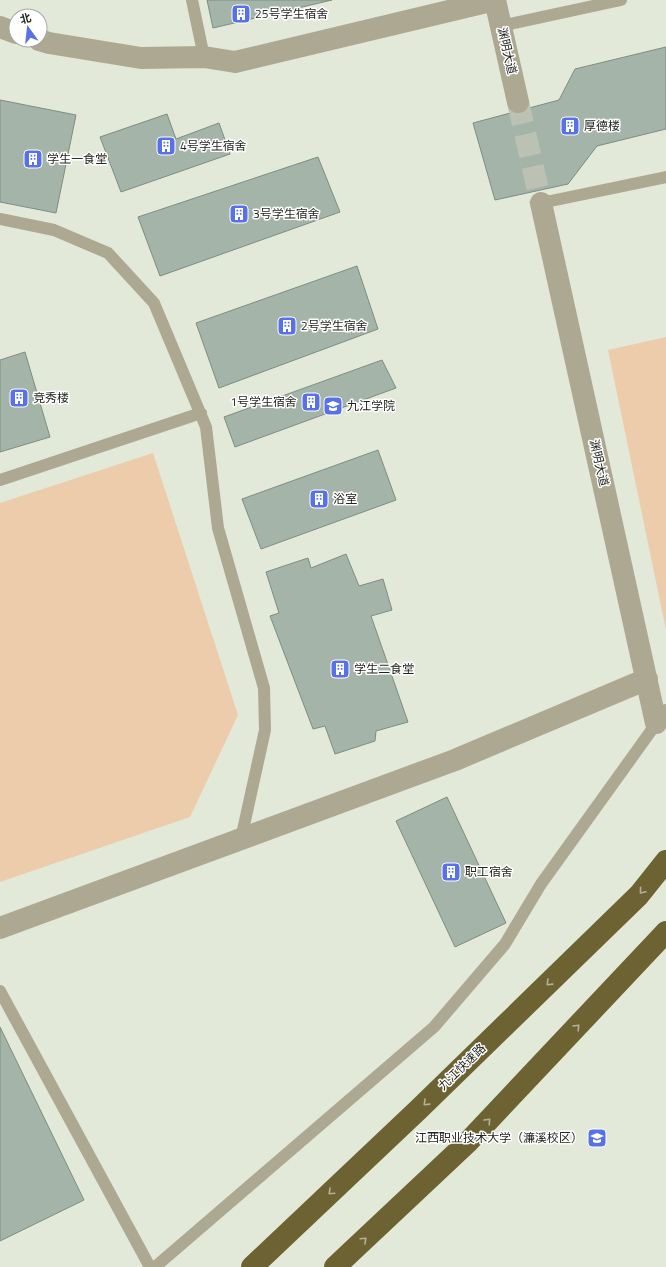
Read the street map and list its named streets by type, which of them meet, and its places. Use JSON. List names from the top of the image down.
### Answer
{
  "streets": {
    "highway": ["九江快速路"],
    "street": ["渊明大道"]
  },
  "places": {
    "building": [
      "25号学生宿舍",
      "厚德楼",
      "4号学生宿舍",
      "学生一食堂",
      "3号学生宿舍",
      "2号学生宿舍",
      "竞秀楼",
      "1号学生宿舍",
      "浴室",
      "学生二食堂",
      "职工宿舍"
    ],
    "school or university": ["九江学院", "江西职业技术大学（濂溪校区）"]
  },
  "north": "top"
}
